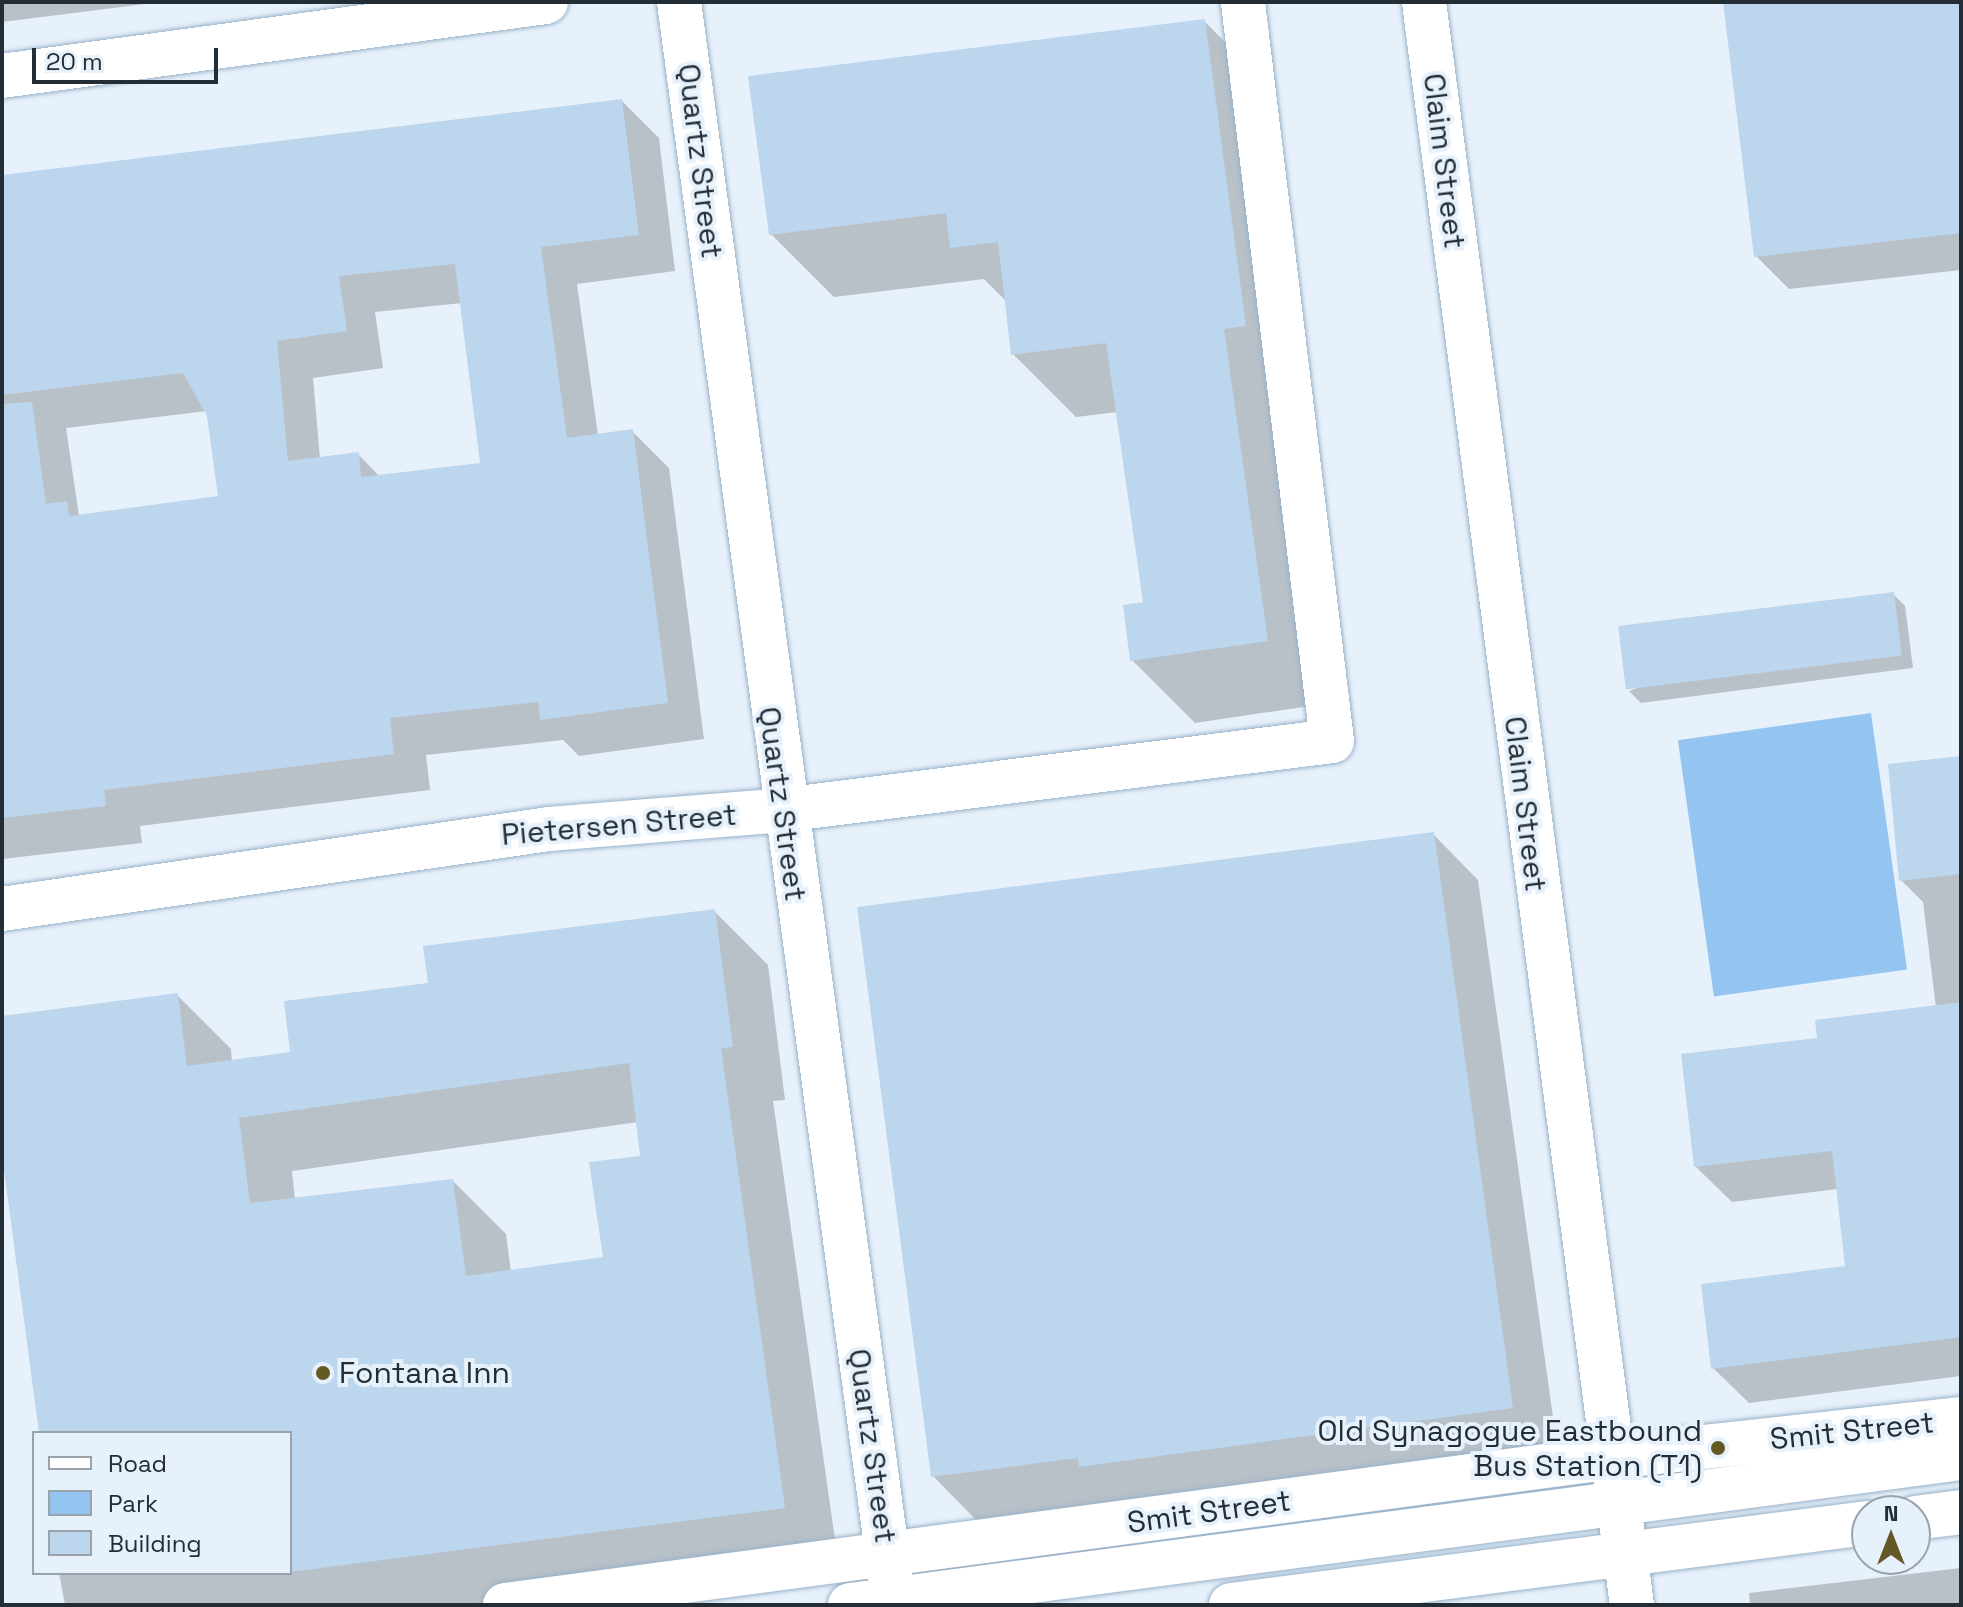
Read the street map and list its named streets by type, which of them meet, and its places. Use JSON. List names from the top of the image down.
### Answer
{
  "streets": {
    "street": [
      "Quartz Street",
      "Claim Street",
      "Pietersen Street",
      "Smit Street"
    ]
  },
  "crossings": [
    ["Quartz Street", "Pietersen Street"],
    ["Quartz Street", "Smit Street"],
    ["Claim Street", "Smit Street"]
  ],
  "places": ["Fontana Inn", "Old Synagogue Eastbound Bus Station (T1)"],
  "legend": ["Road", "Park", "Building"],
  "scale_bar": "20 m",
  "north": "top"
}
